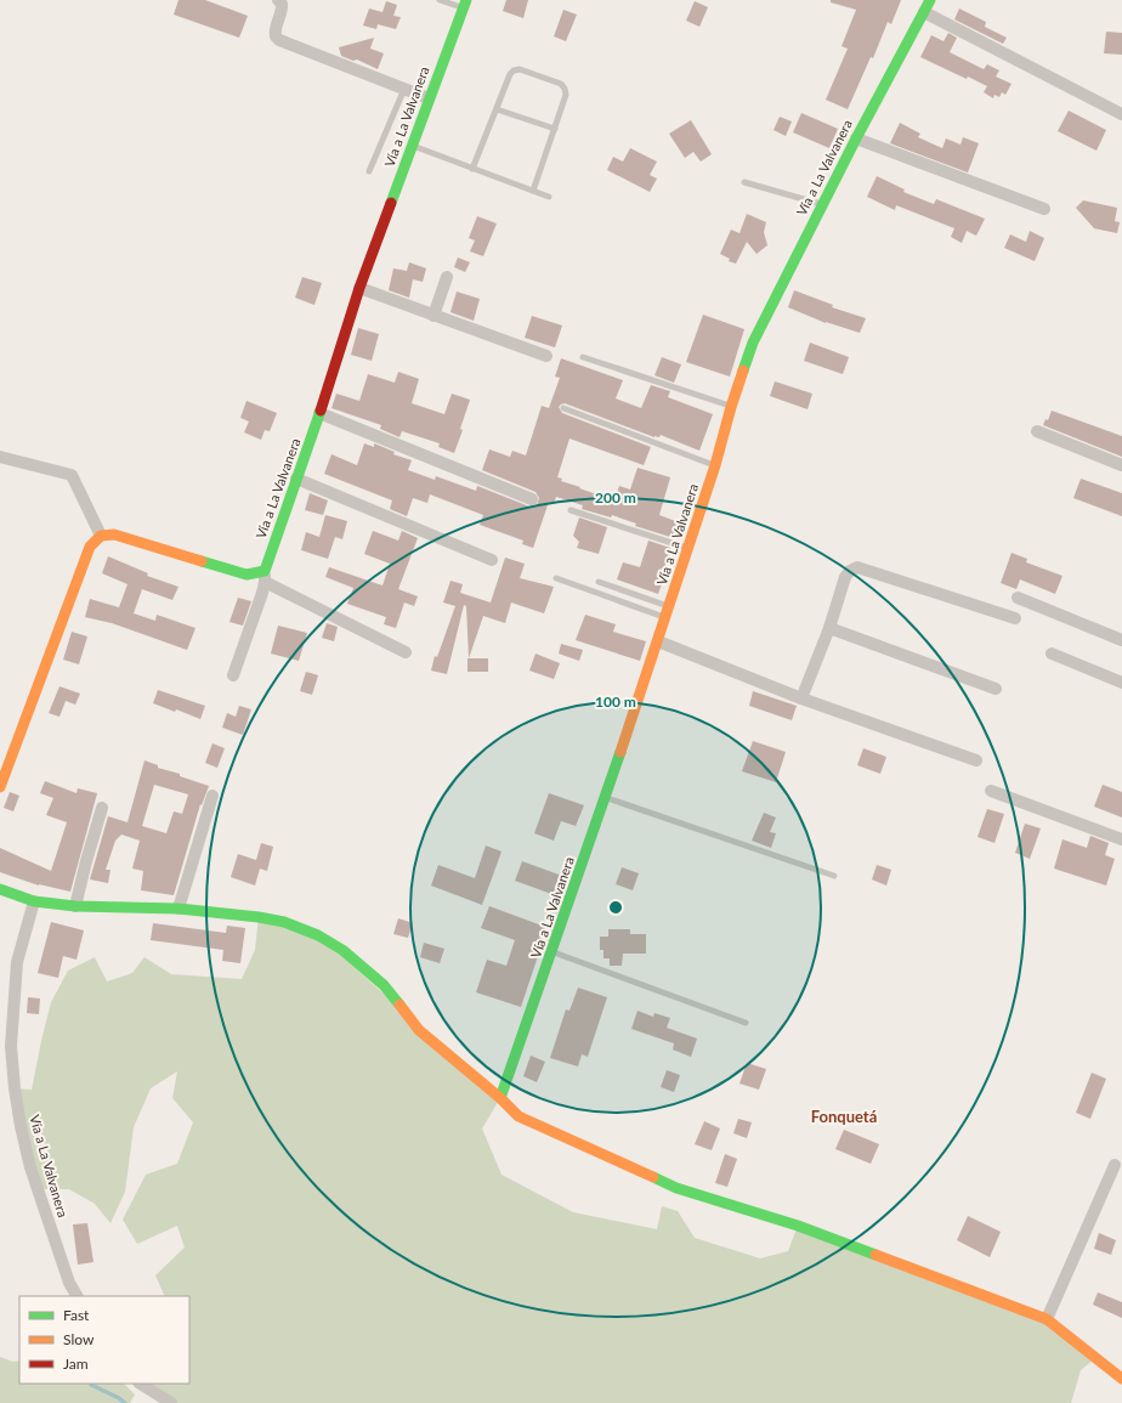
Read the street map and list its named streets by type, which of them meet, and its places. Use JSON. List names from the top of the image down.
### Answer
{
  "streets": {
    "street": ["Vía a La Valvanera"]
  },
  "districts": ["Fonquetá"],
  "legend": ["Fast", "Slow", "Jam"],
  "rings": ["200 m", "100 m"]
}
